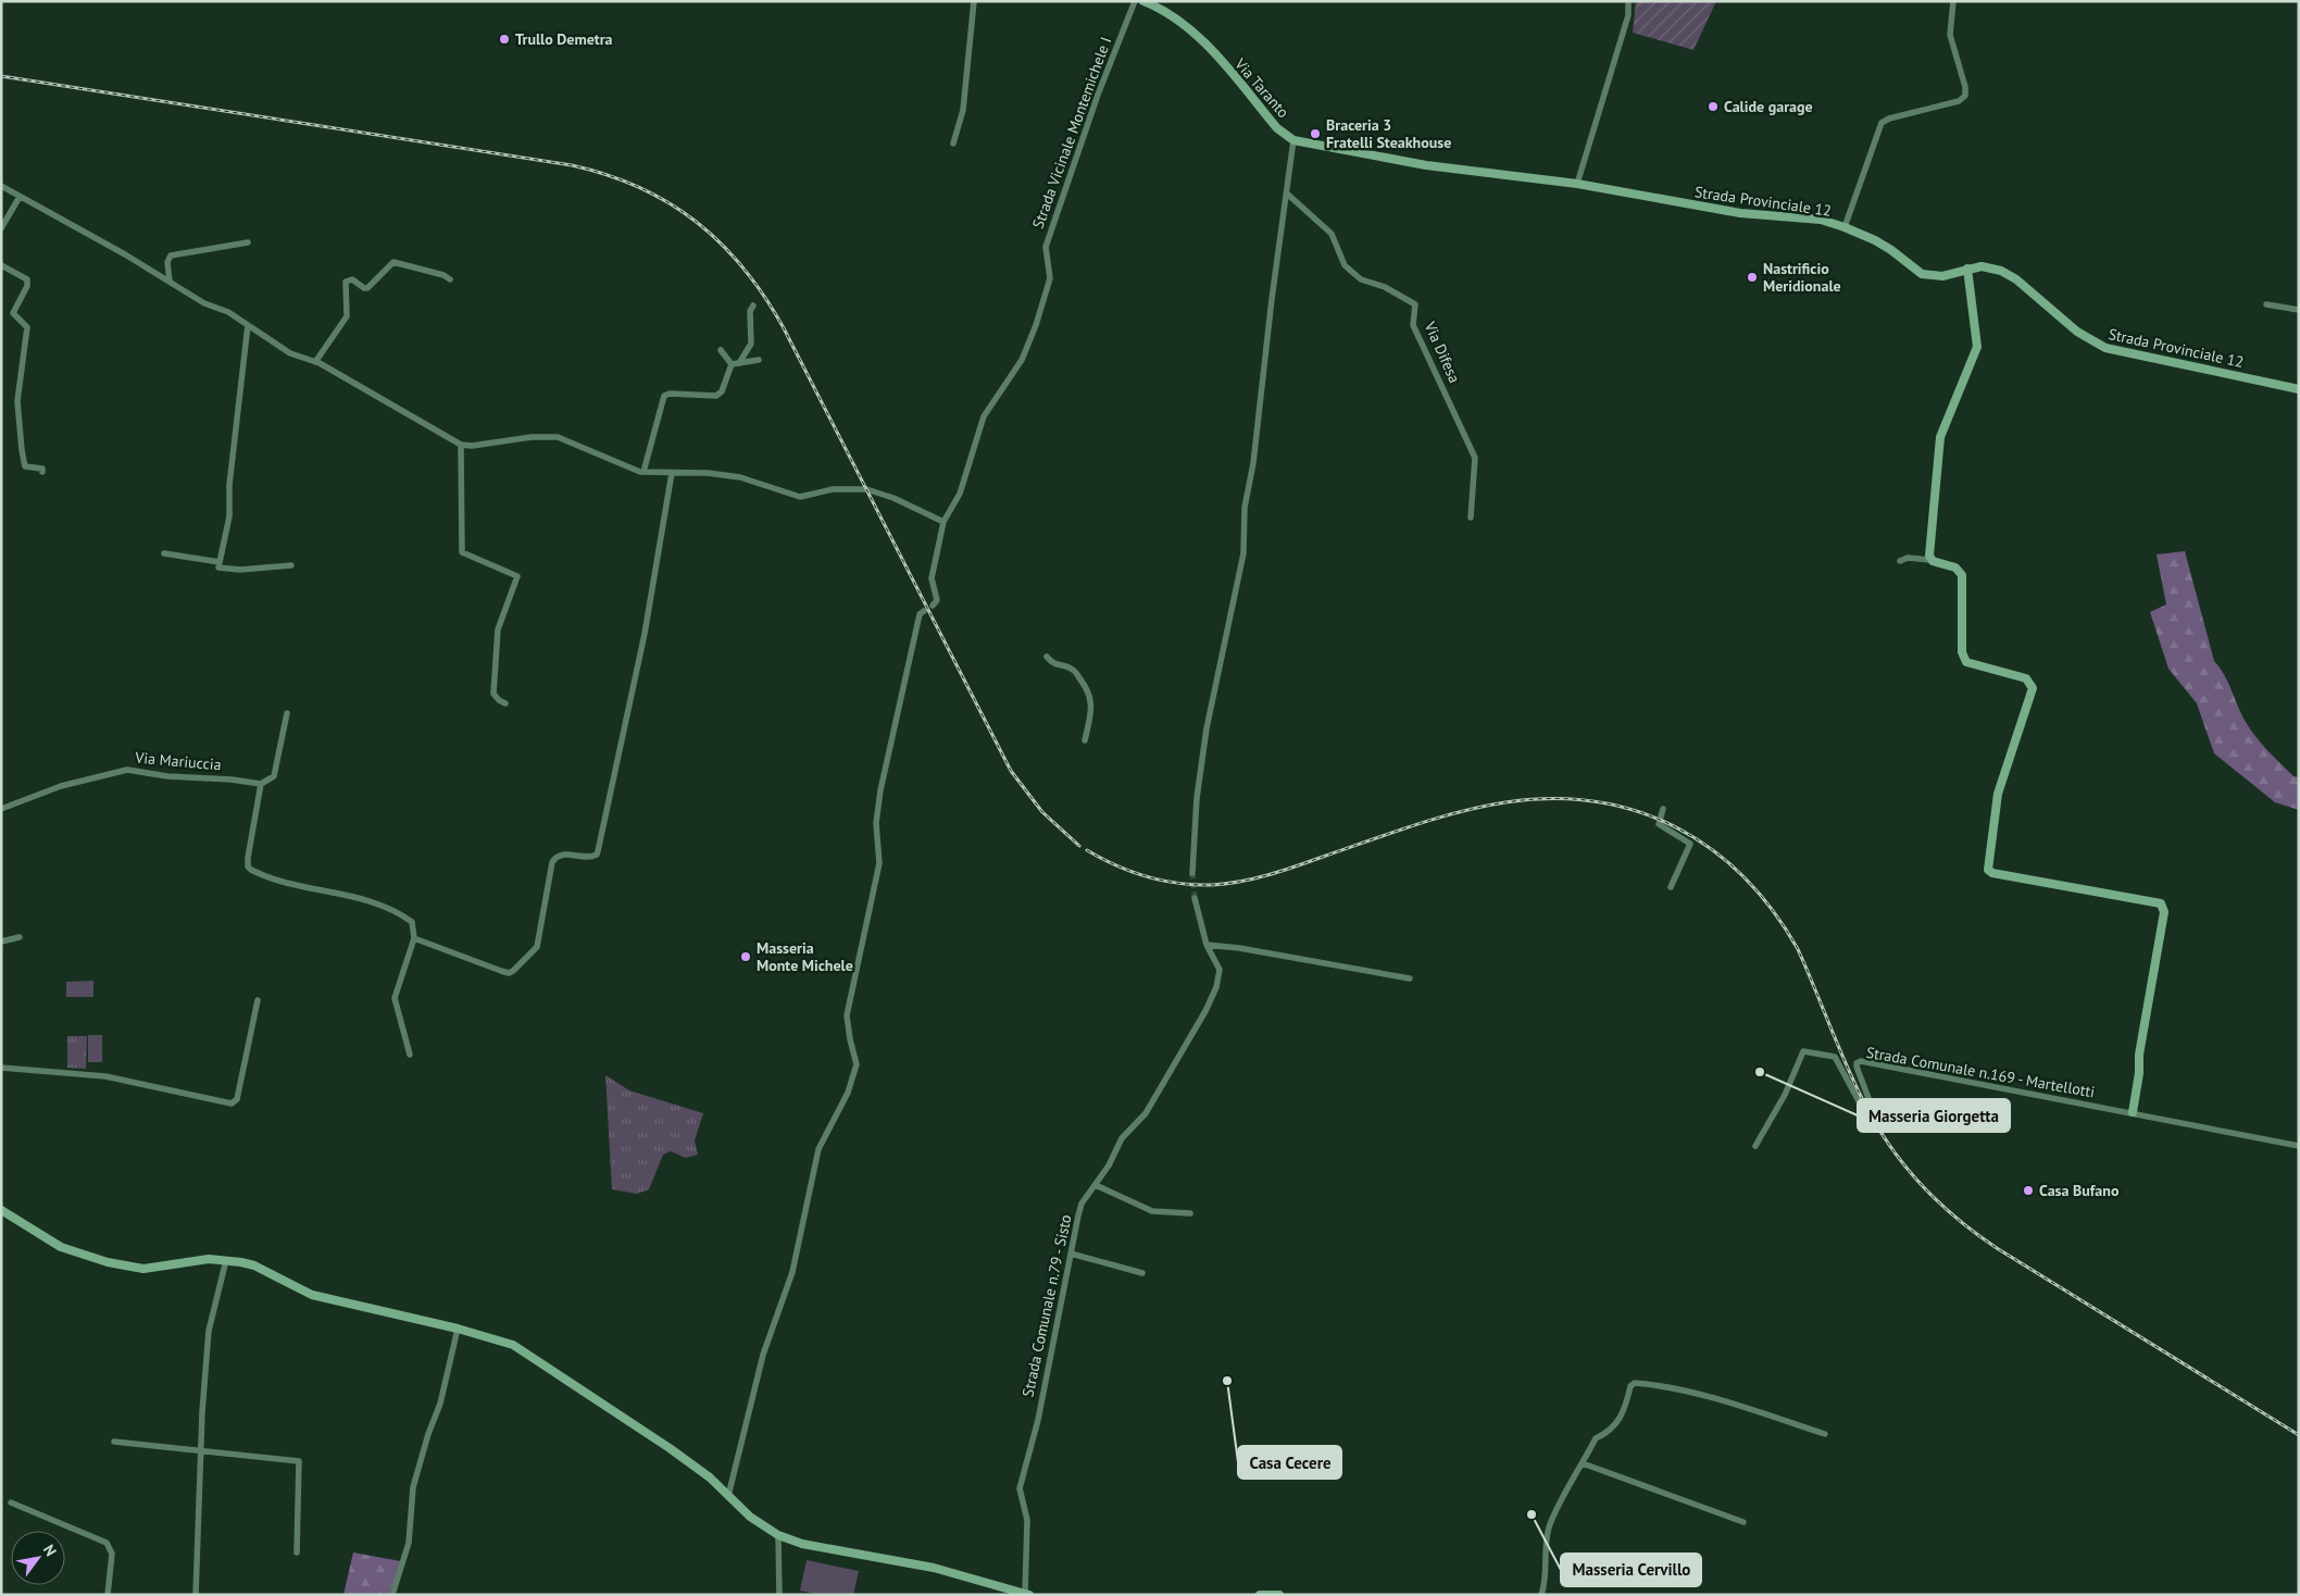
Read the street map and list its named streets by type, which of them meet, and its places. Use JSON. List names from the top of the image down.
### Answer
{
  "streets": {
    "street": [
      "Via Taranto",
      "Strada Vicinale Montemichele I",
      "Strada Provinciale 12",
      "Via Difesa",
      "Via Mariuccia",
      "Strada Comunale n.169 - Martellotti",
      "Strada Comunale n.79 - Sisto"
    ]
  },
  "crossings": [
    ["Via Taranto", "Strada Provinciale 12"]
  ],
  "places": [
    "Trullo Demetra",
    "Calide garage",
    "Braceria 3 Fratelli Steakhouse",
    "Nastrificio Meridionale",
    "Masseria Monte Michele",
    "Masseria Giorgetta",
    "Casa Bufano",
    "Casa Cecere",
    "Masseria Cervillo"
  ],
  "north": "top right"
}
